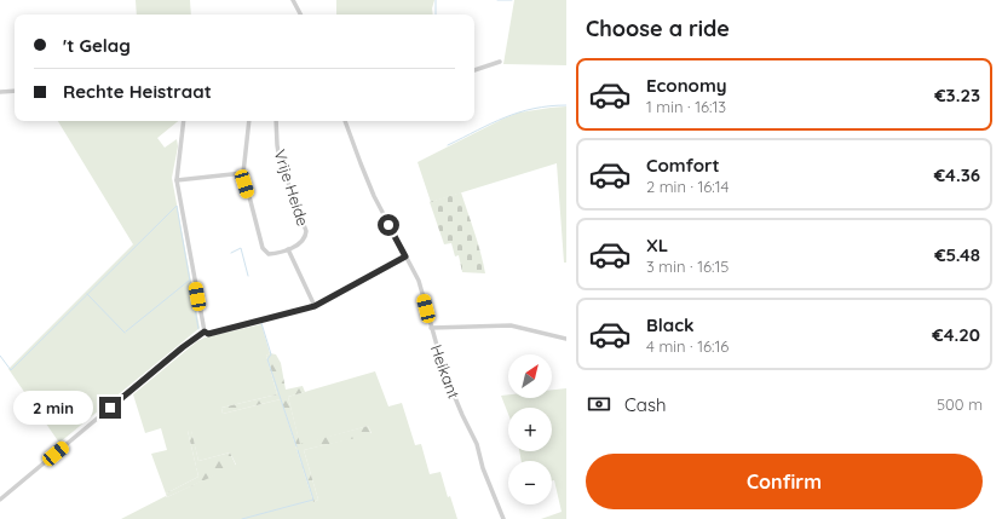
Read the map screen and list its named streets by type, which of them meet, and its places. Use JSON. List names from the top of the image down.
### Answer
{
  "streets": {
    "street": ["Vrije Heide", "Heikant"]
  },
  "north": "top right",
  "page": {
    "heading": "Choose a ride",
    "banner": ["'t Gelag", "Rechte Heistraat"],
    "list": [
      {
        "name": "Economy",
        "note": "1 min · 16:13",
        "value": "€3.23"
      },
      {
        "name": "Comfort",
        "note": "2 min · 16:14",
        "value": "€4.36"
      },
      {
        "name": "XL",
        "note": "3 min · 16:15",
        "value": "€5.48"
      },
      {
        "name": "Black",
        "note": "4 min · 16:16",
        "value": "€4.20"
      }
    ],
    "map_buttons": ["+", "−"],
    "pay": ["Cash", "500 m"],
    "bubble": "2 min",
    "buttons": "Confirm"
  }
}
